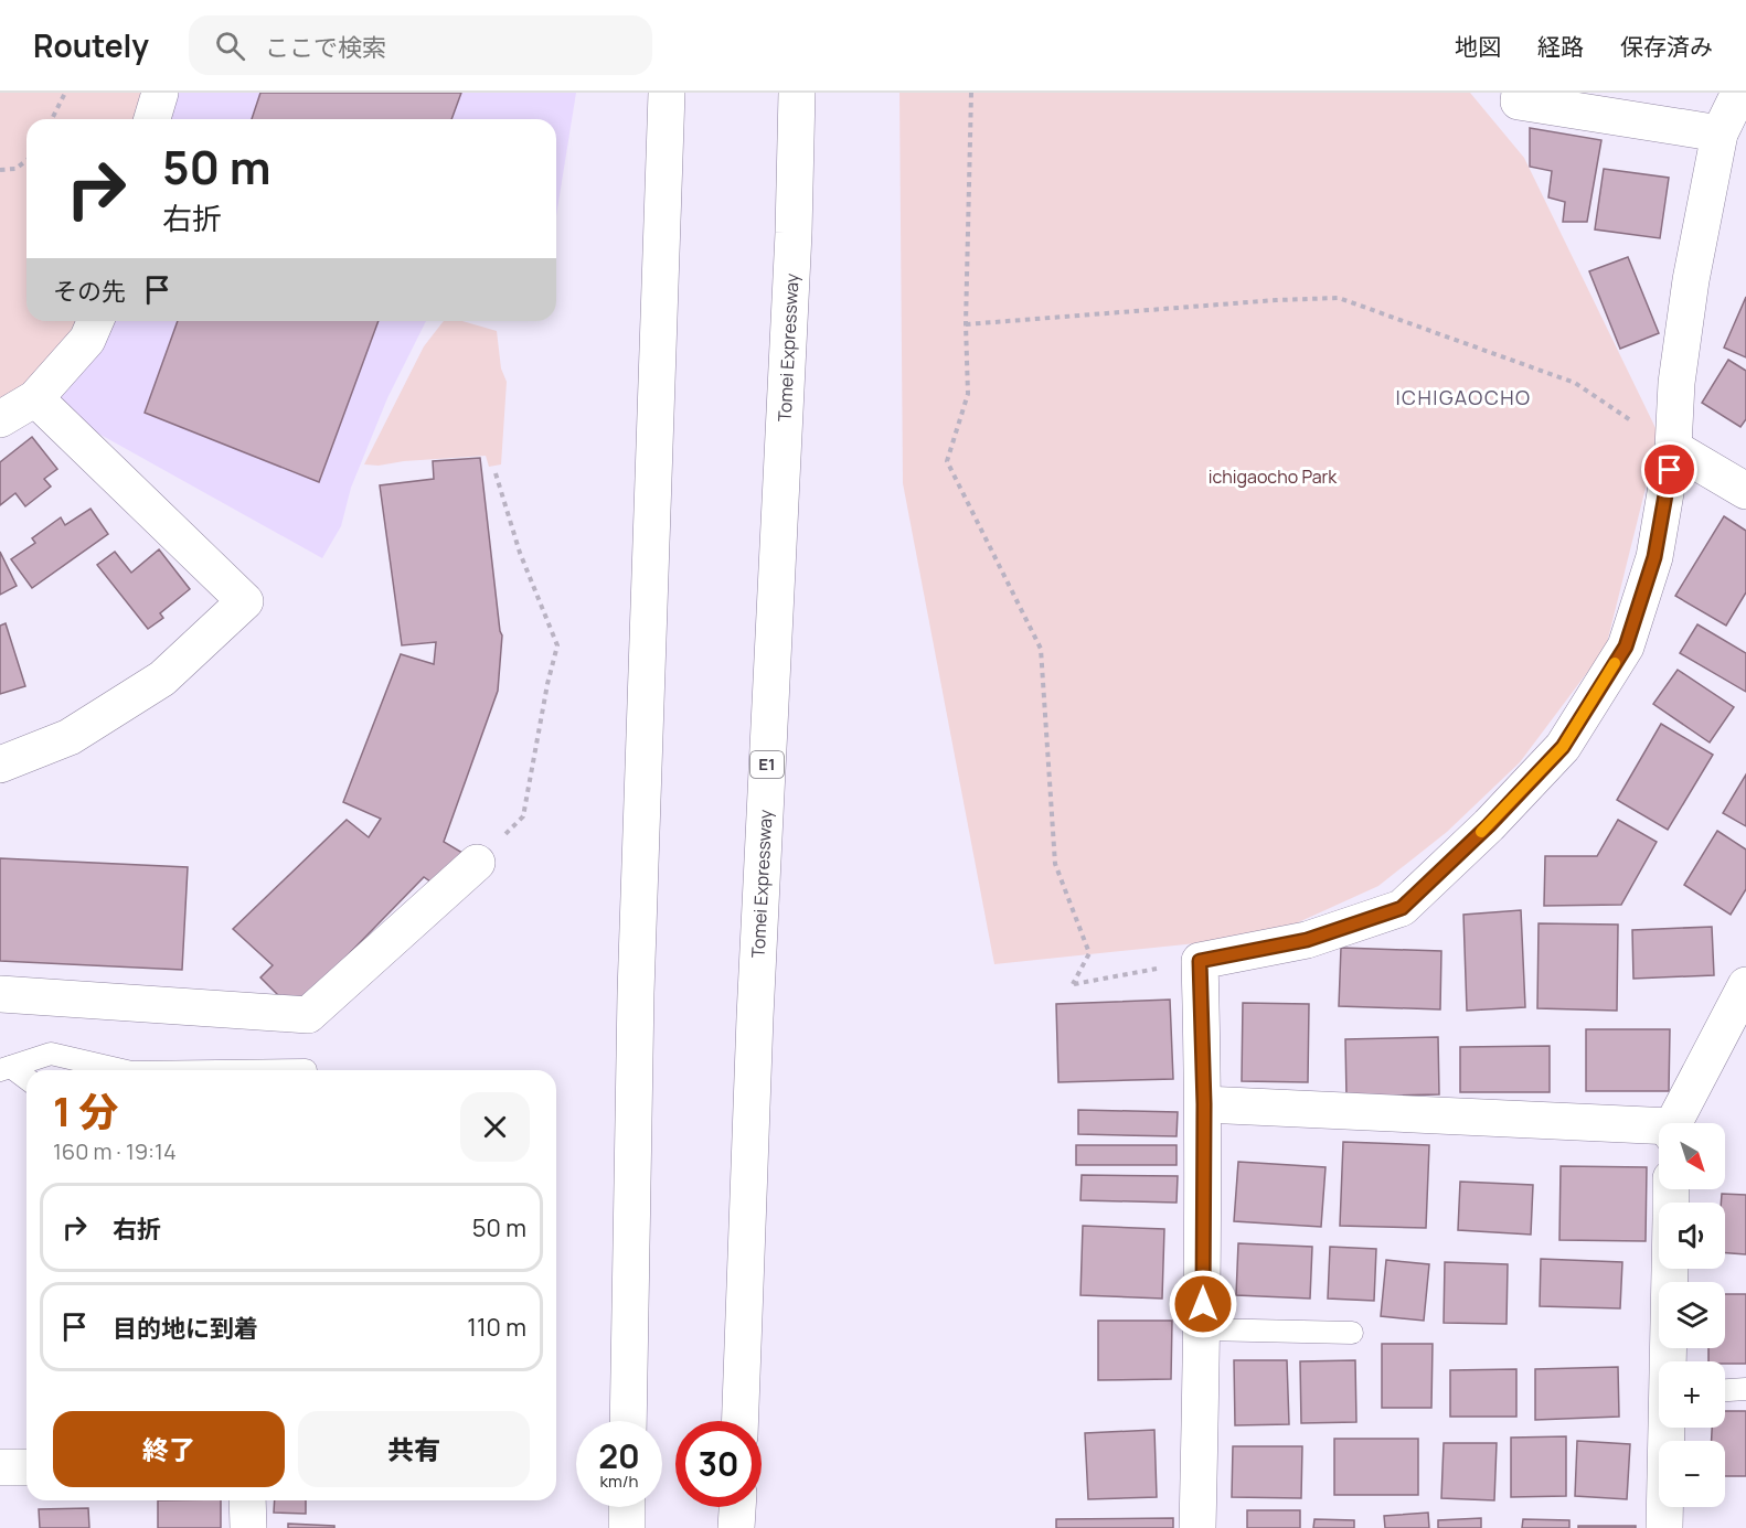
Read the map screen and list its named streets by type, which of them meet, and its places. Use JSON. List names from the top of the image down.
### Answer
{
  "streets": {
    "main road": ["Tomei Expressway", "E1"]
  },
  "districts": ["ICHIGAOCHO"],
  "parks": ["ichigaocho Park"],
  "north": "bottom right",
  "page": {
    "header": "Routely",
    "search": "ここで検索",
    "nav": ["地図", "経路", "保存済み"],
    "turn": ["50 m", "右折"],
    "then": "その先",
    "heading": ["1 分", "160 m · 19:14"],
    "map_buttons": ["+", "−"],
    "list": [
      {
        "name": "右折",
        "value": "50 m"
      },
      {
        "name": "目的地に到着",
        "value": "110 m"
      }
    ],
    "buttons": ["終了", "共有"],
    "speed": "20 km/h",
    "limit": "30"
  }
}
